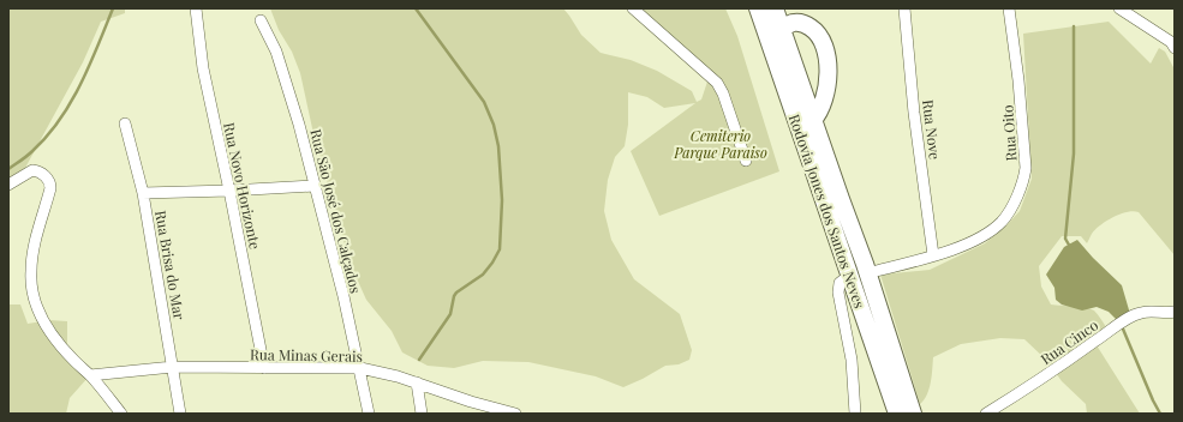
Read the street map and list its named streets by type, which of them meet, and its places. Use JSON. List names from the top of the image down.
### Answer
{
  "streets": {
    "main road": ["Rodovia Jones dos Santos Neves"],
    "street": [
      "Rua Nove",
      "Rua Oito",
      "Rua Novo Horizonte",
      "Rua São José dos Calçados",
      "Rua Brisa do Mar",
      "Rua Cinco",
      "Rua Minas Gerais"
    ]
  },
  "crossings": [
    ["Rua Nove", "Rua Oito"],
    ["Rua Oito", "Rodovia Jones dos Santos Neves"],
    ["Rua Novo Horizonte", "Rua Minas Gerais"],
    ["Rua São José dos Calçados", "Rua Minas Gerais"],
    ["Rua Brisa do Mar", "Rua Minas Gerais"]
  ],
  "parks": ["Cemiterio Parque Paraiso"]
}
